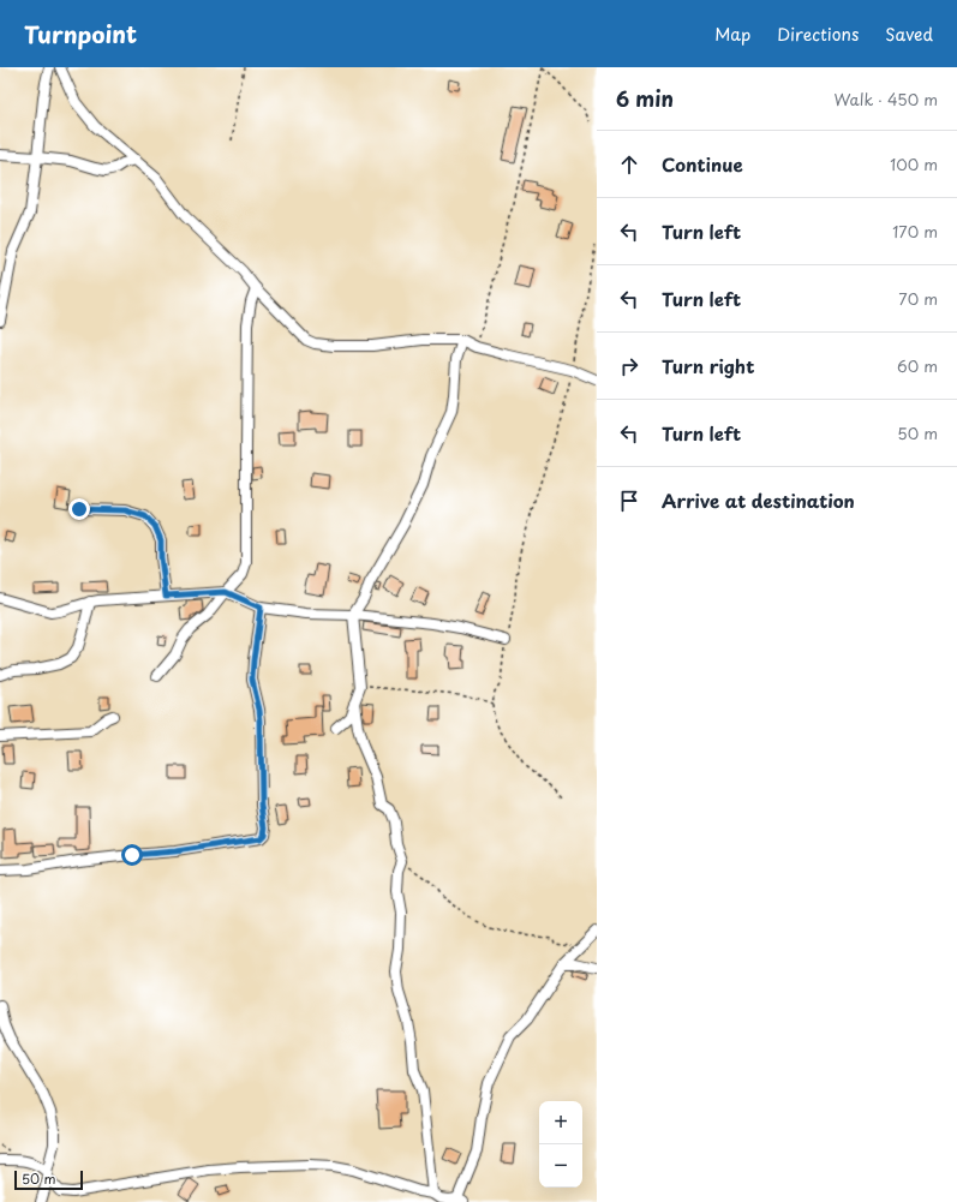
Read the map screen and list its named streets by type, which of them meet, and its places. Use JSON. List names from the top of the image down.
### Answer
{
  "scale_bar": "50 m",
  "page": {
    "header": "Turnpoint",
    "nav": ["Map", "Directions", "Saved"],
    "heading": ["6 min", "Walk · 450 m"],
    "list": [
      ["Continue", "100 m"],
      ["Turn left", "170 m"],
      ["Turn left", "70 m"],
      ["Turn right", "60 m"],
      ["Turn left", "50 m"],
      "Arrive at destination"
    ],
    "map_buttons": ["+", "−"],
    "scale": "50 m"
  }
}
